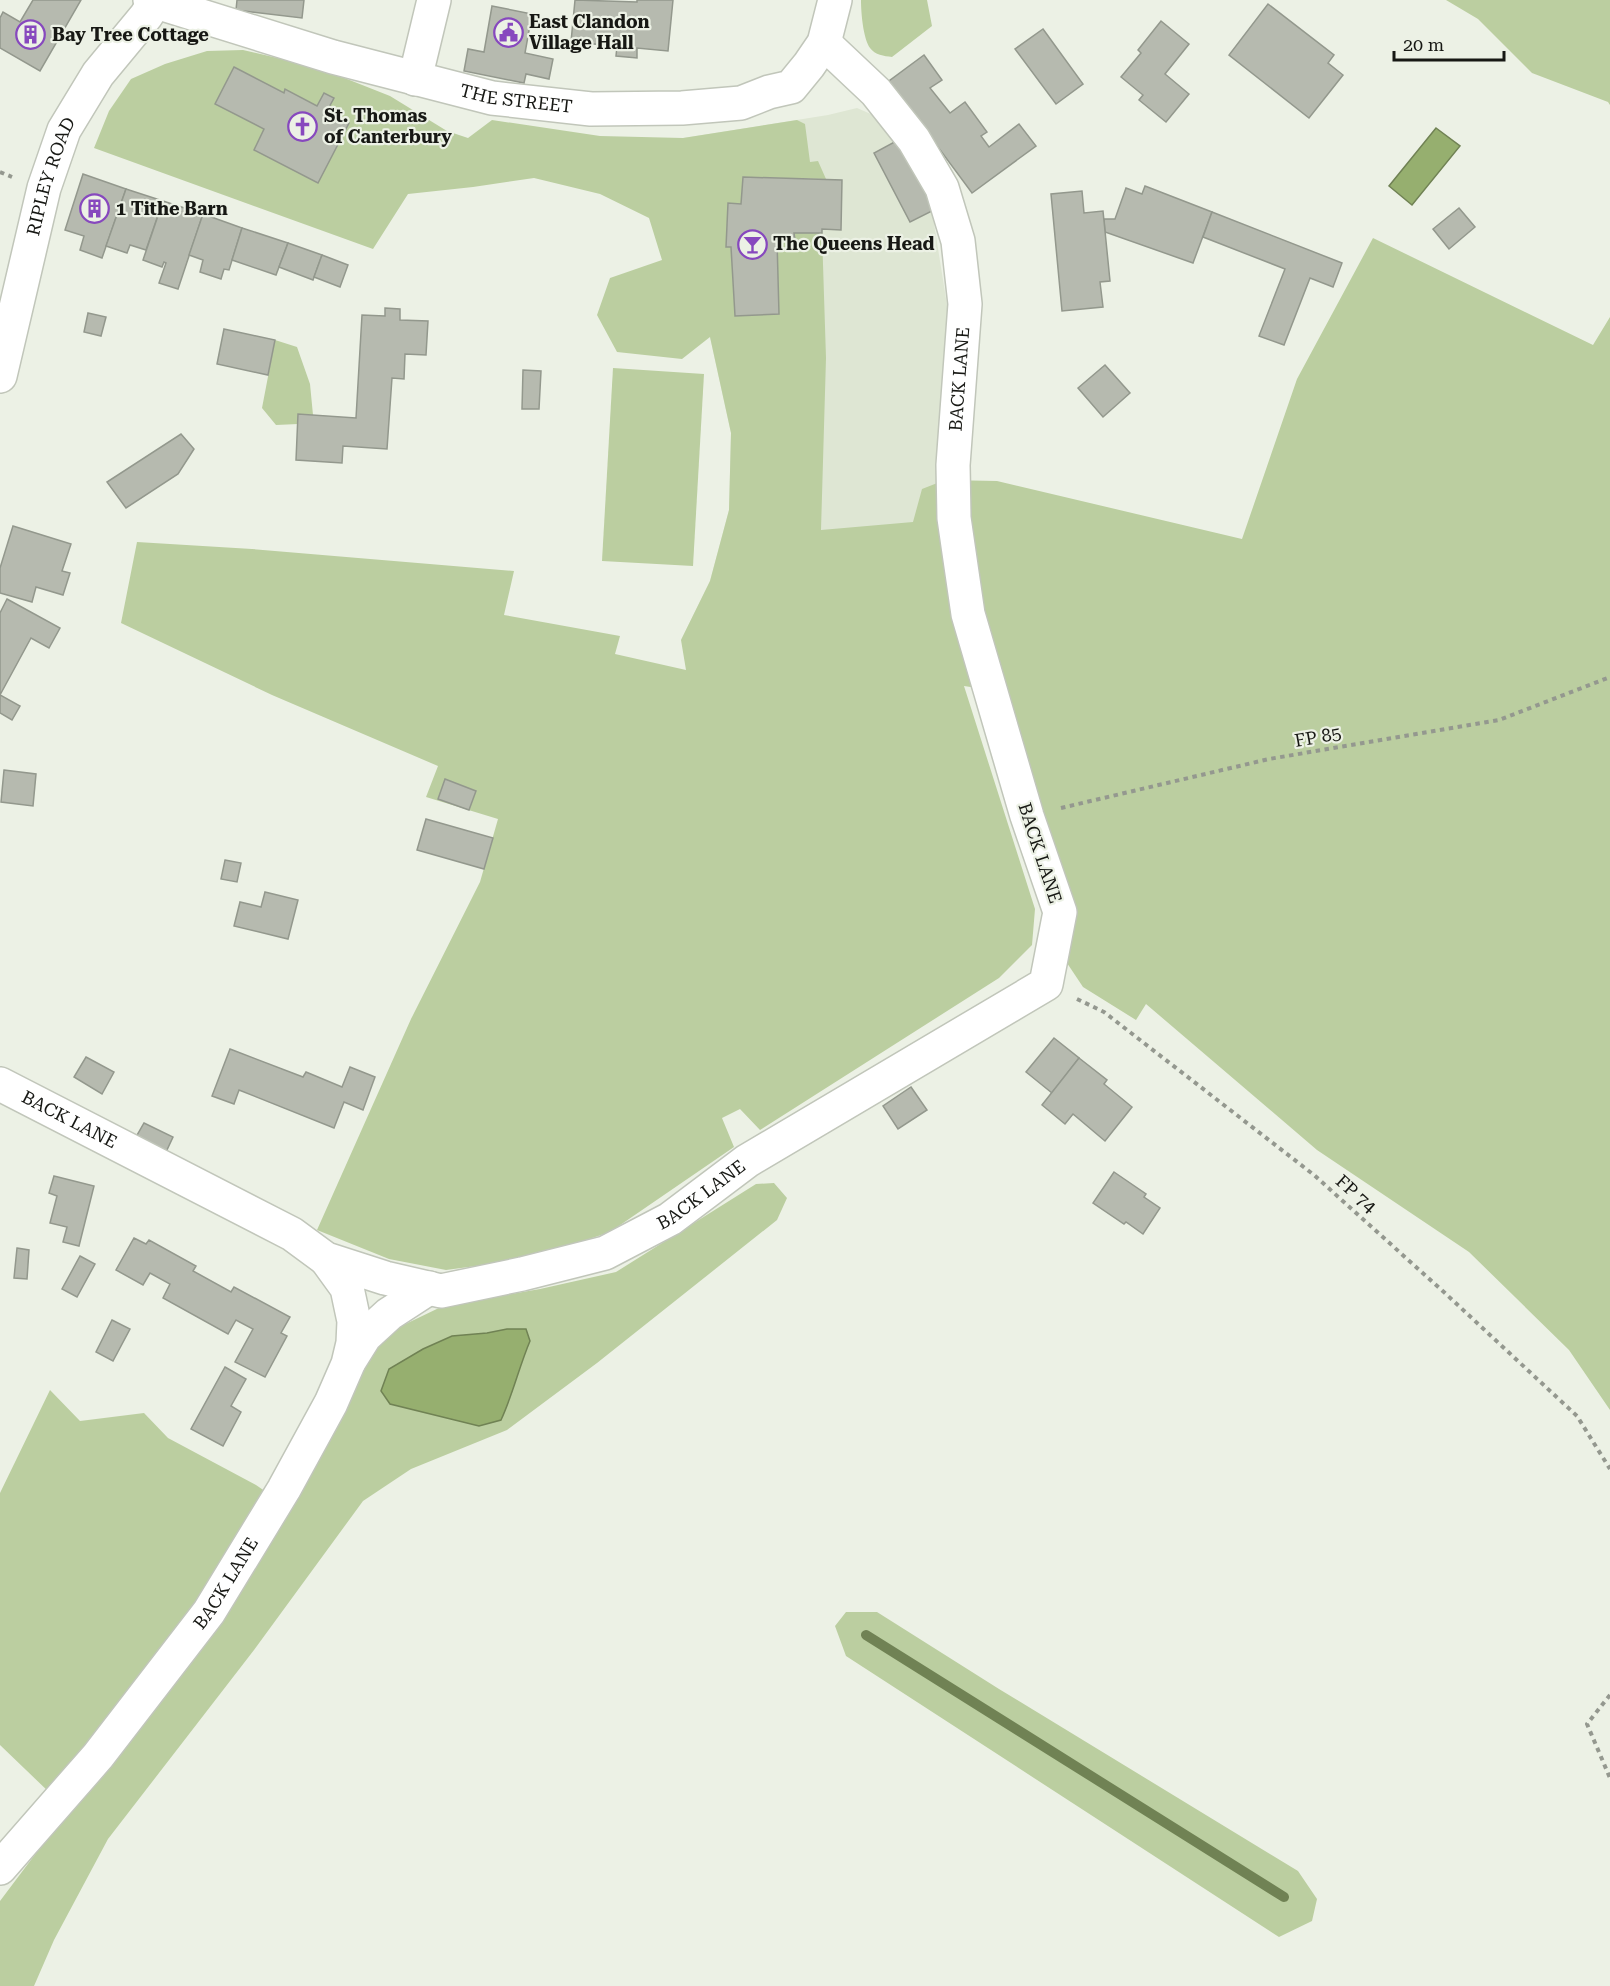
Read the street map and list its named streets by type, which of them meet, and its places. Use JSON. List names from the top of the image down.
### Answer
{
  "streets": {
    "street": ["THE STREET", "RIPLEY ROAD", "BACK LANE"],
    "path": ["FP 85", "FP 74"]
  },
  "crossings": [
    ["THE STREET", "RIPLEY ROAD"],
    ["THE STREET", "BACK LANE"],
    ["BACK LANE", "FP 85"],
    ["BACK LANE", "FP 74"]
  ],
  "places": {
    "public building": ["East Clandon Village Hall"],
    "building": ["Bay Tree Cottage", "1 Tithe Barn"],
    "church": ["St. Thomas of Canterbury"],
    "bar": ["The Queens Head"]
  },
  "scale_bar": "20 m"
}
